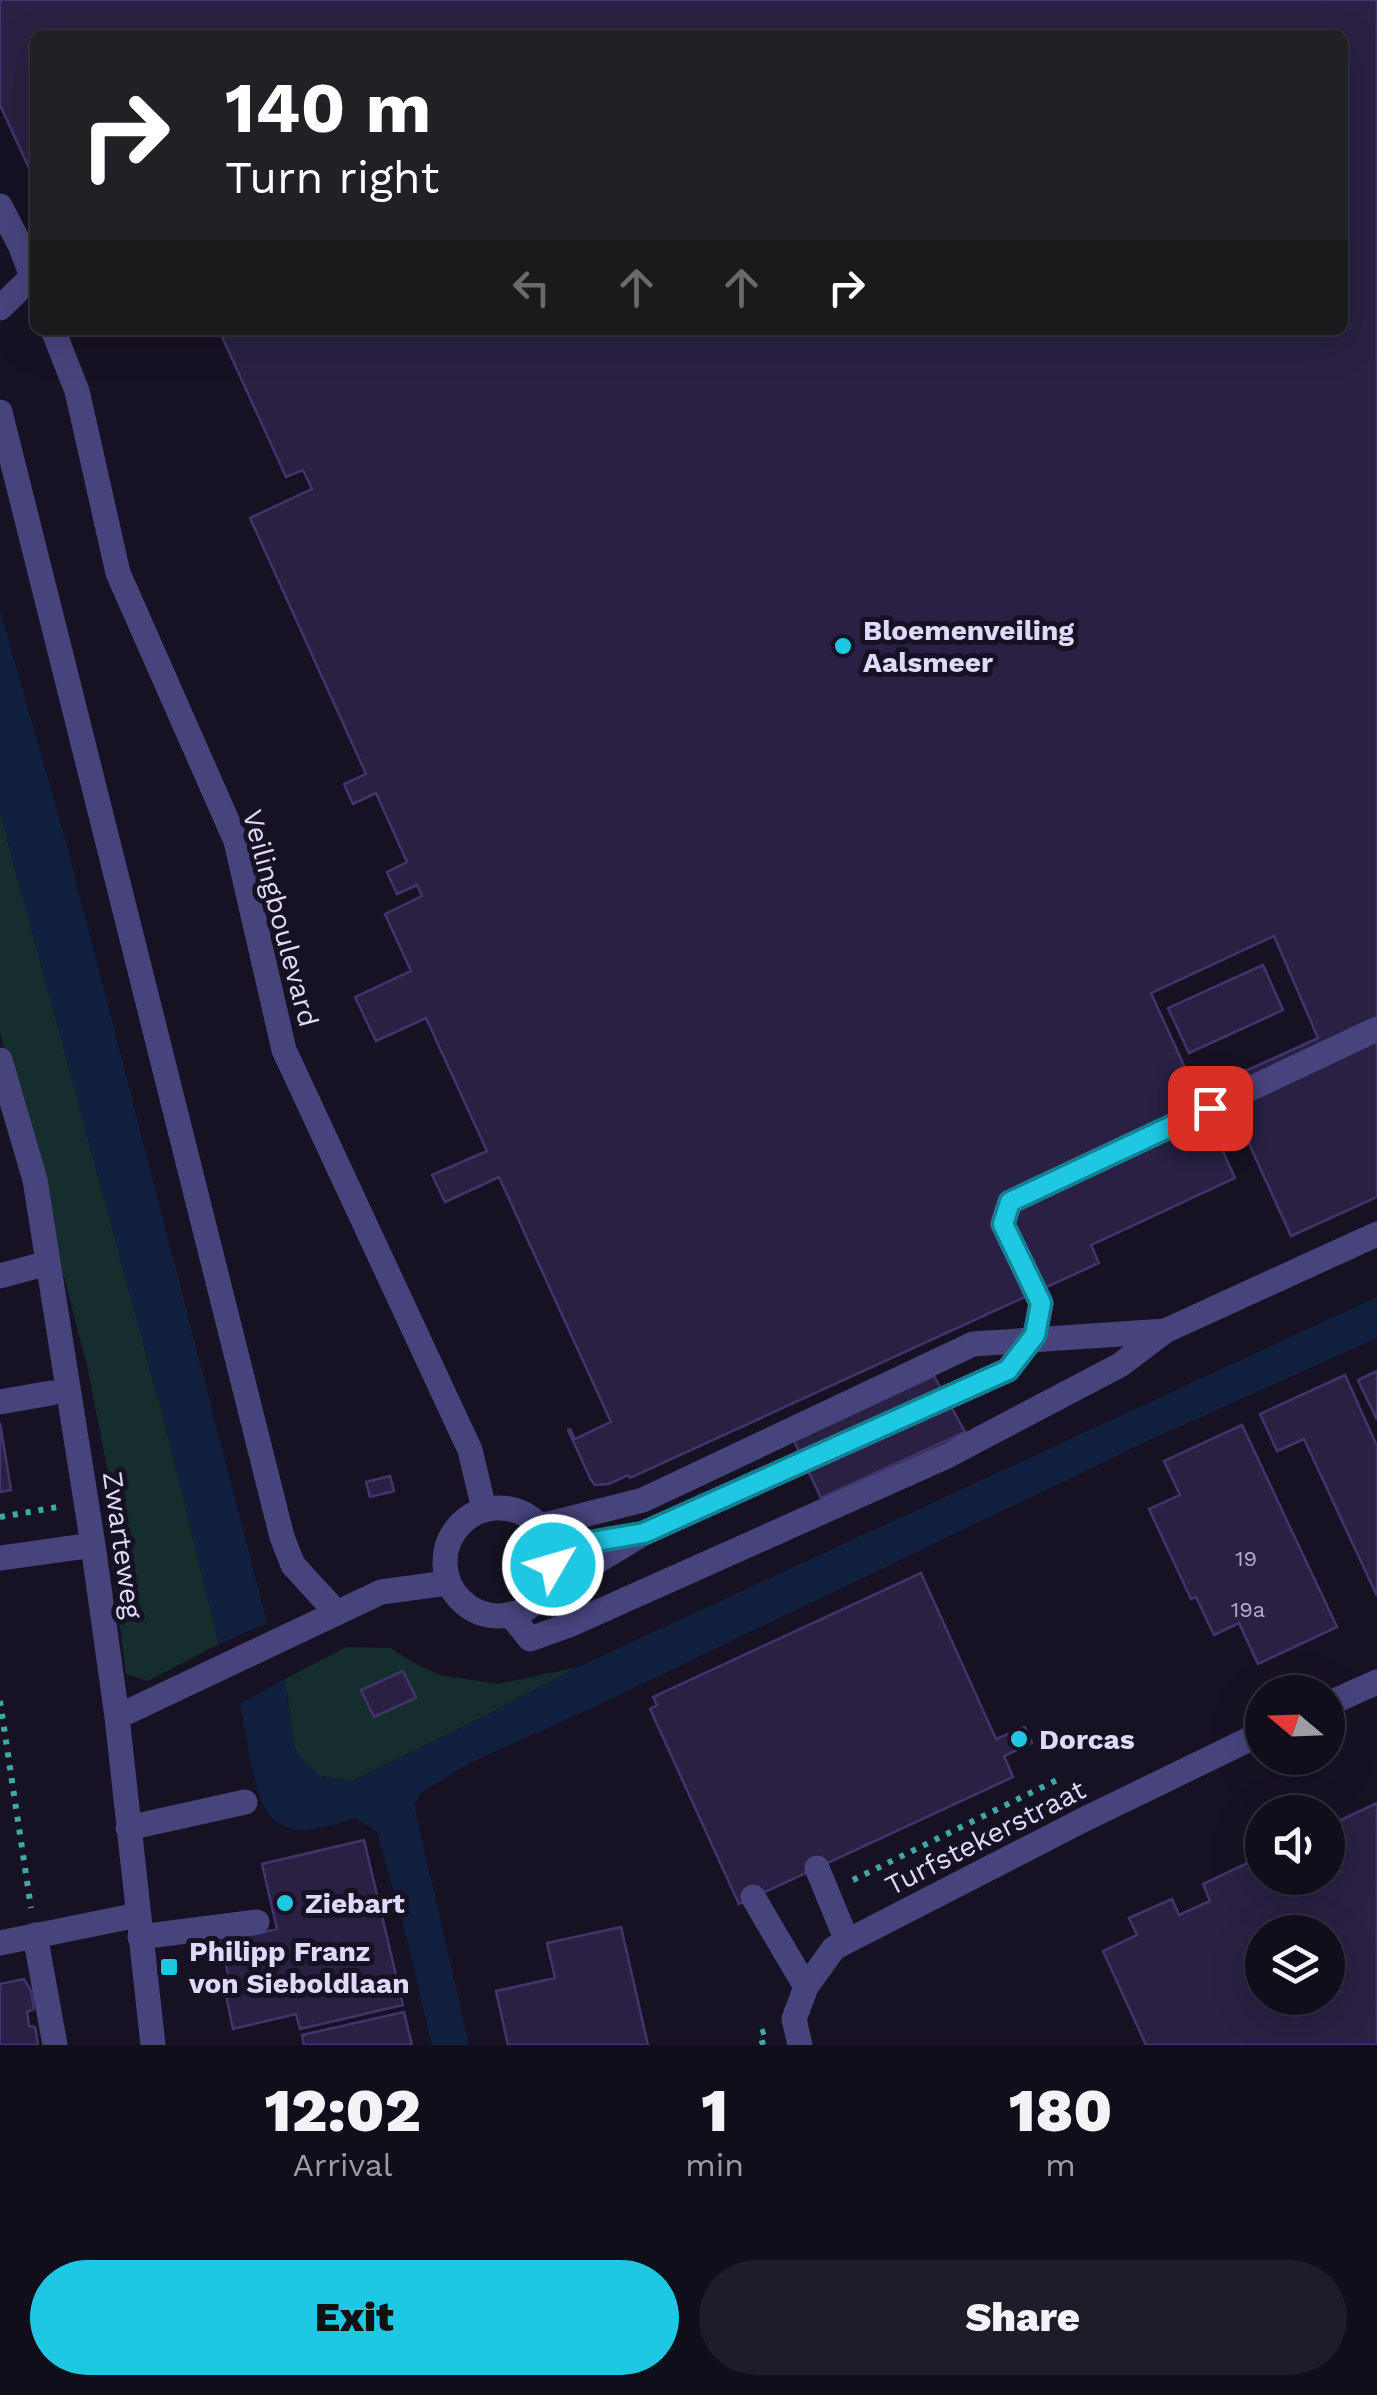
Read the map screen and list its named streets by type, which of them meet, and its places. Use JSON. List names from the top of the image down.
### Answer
{
  "streets": {
    "street": ["Veilingboulevard", "Zwarteweg", "Turfstekerstraat"]
  },
  "places": {
    "other": ["Bloemenveiling Aalsmeer", "Dorcas", "Ziebart"],
    "transit": ["Philipp Franz von Sieboldlaan"]
  },
  "house_numbers": ["19", "19a"],
  "north": "left",
  "page": {
    "turn": ["140 m", "Turn right"],
    "eta": [
      "12:02",
      "Arrival",
      "1",
      "min",
      "180",
      "m"
    ],
    "buttons": ["Exit", "Share"]
  }
}
